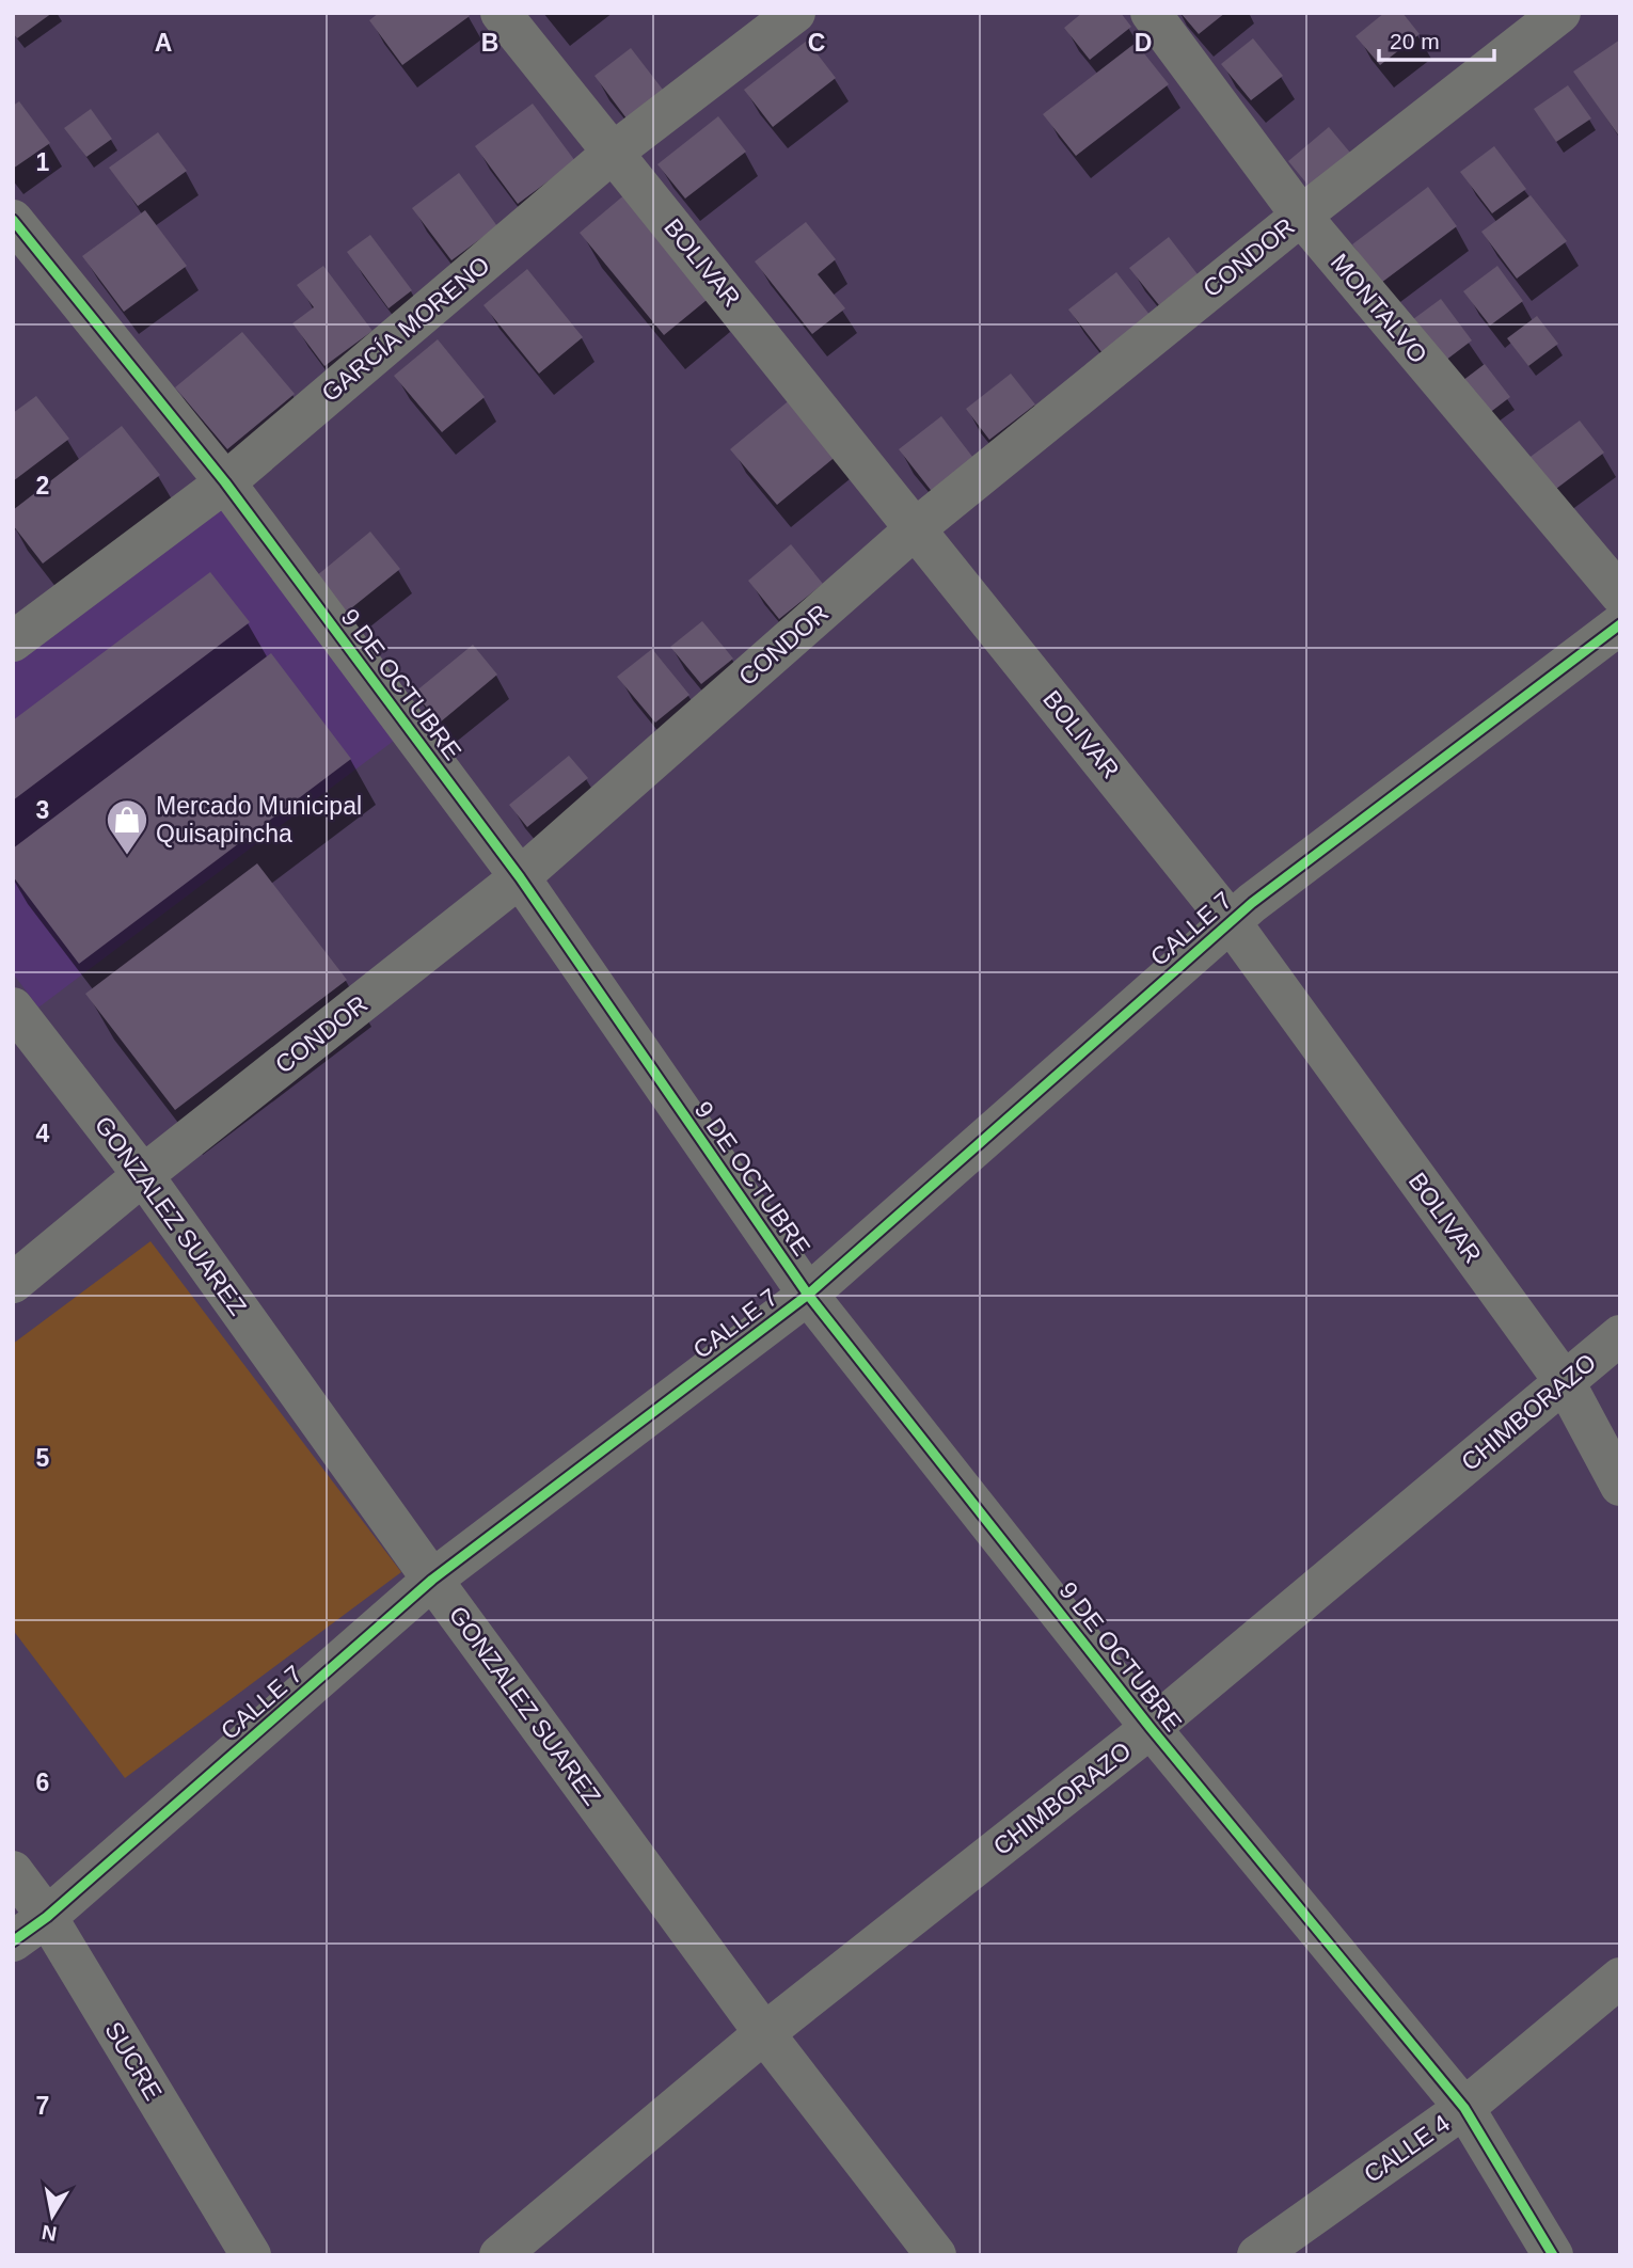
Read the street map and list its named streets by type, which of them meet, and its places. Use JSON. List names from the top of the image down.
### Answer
{
  "streets": {
    "street": [
      "CONDOR",
      "BOLIVAR",
      "MONTALVO",
      "GARCÍA MORENO",
      "9 DE OCTUBRE",
      "CALLE 7",
      "GONZALEZ SUAREZ",
      "CHIMBORAZO",
      "SUCRE",
      "CALLE 4"
    ]
  },
  "crossings": [
    ["CONDOR", "BOLIVAR"],
    ["CONDOR", "MONTALVO"],
    ["CONDOR", "9 DE OCTUBRE"],
    ["CONDOR", "GONZALEZ SUAREZ"],
    ["BOLIVAR", "GARCÍA MORENO"],
    ["BOLIVAR", "CALLE 7"],
    ["BOLIVAR", "CHIMBORAZO"],
    ["GARCÍA MORENO", "9 DE OCTUBRE"],
    ["9 DE OCTUBRE", "CALLE 7"],
    ["9 DE OCTUBRE", "CHIMBORAZO"],
    ["9 DE OCTUBRE", "CALLE 4"],
    ["CALLE 7", "GONZALEZ SUAREZ"],
    ["CALLE 7", "SUCRE"],
    ["GONZALEZ SUAREZ", "CHIMBORAZO"]
  ],
  "places": {
    "shop": ["Mercado Municipal Quisapincha"]
  },
  "scale_bar": "20 m",
  "north": "bottom",
  "grid": {
    "columns": [
      "A",
      "B",
      "C",
      "D"
    ],
    "rows": [
      "1",
      "2",
      "3",
      "4",
      "5",
      "6",
      "7"
    ]
  }
}
